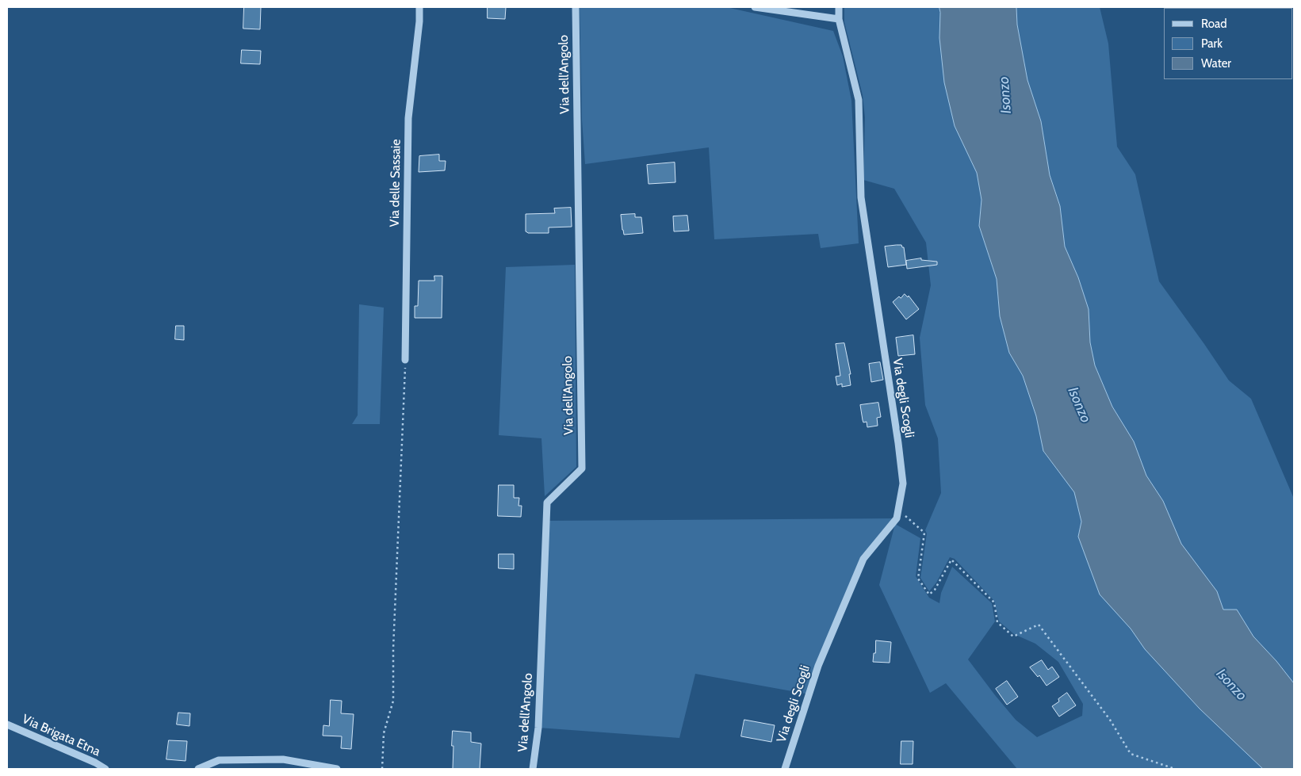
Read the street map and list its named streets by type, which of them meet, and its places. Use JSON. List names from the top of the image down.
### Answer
{
  "streets": {
    "street": [
      "Via dell'Angolo",
      "Via delle Sassaie",
      "Via degli Scogli",
      "Via Brigata Etna"
    ]
  },
  "water": ["Isonzo"],
  "legend": ["Road", "Park", "Water"]
}
